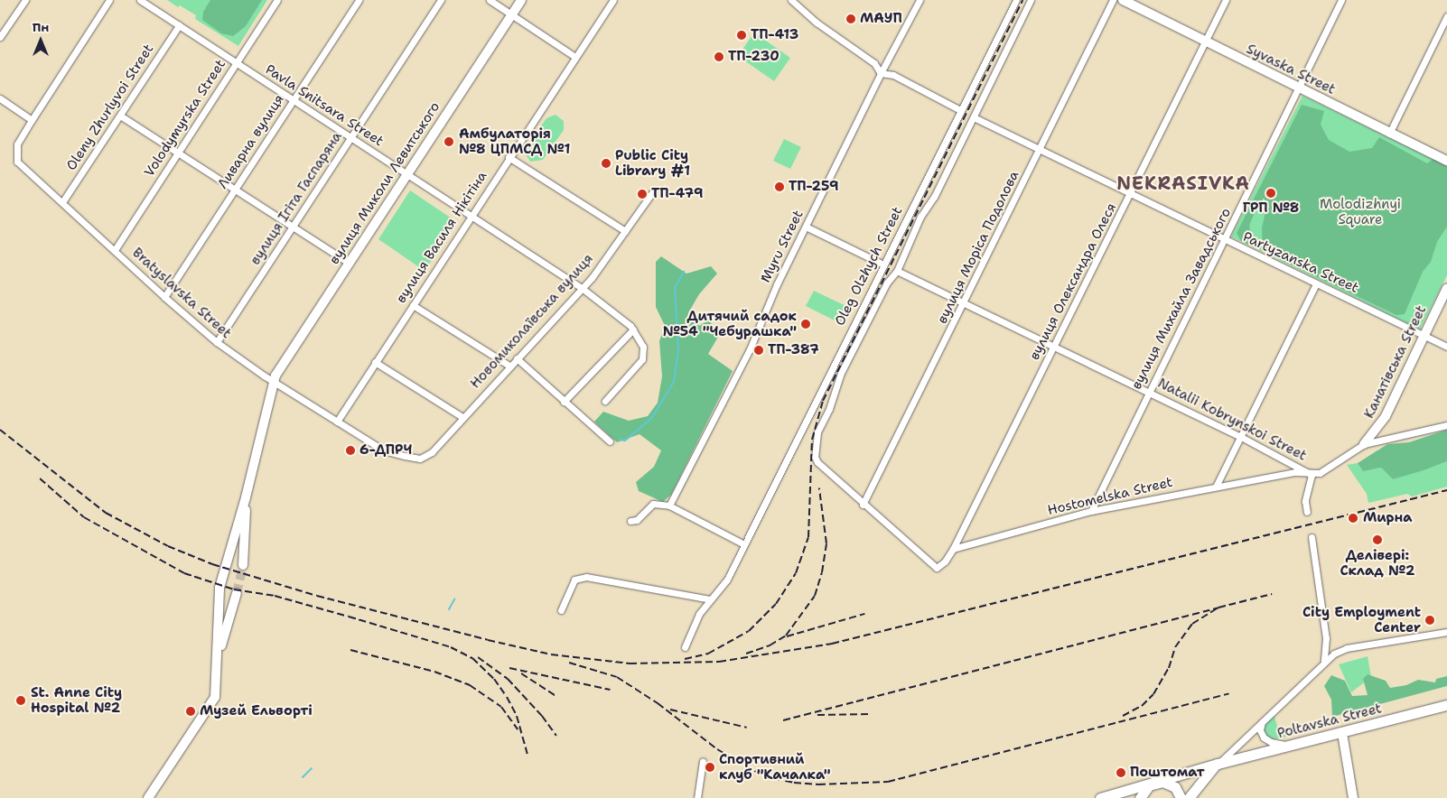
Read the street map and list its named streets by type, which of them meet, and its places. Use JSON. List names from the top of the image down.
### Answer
{
  "streets": {
    "main road": [
      "Syvaska Street",
      "вулиця Миколи Левитського",
      "Канатівська Street",
      "Poltavska Street"
    ],
    "street": [
      "Pavla Snitsara Street",
      "Oleny Zhurlyvoi Street",
      "Volodymyrska Street",
      "Ливарна вулиця",
      "вулиця Ігіта Гаспаряна",
      "вулиця Василя Нікітіна",
      "Myru Street",
      "вулиця Моріса Подолова",
      "Partyzanska Street",
      "Oleg Olzhych Street",
      "вулиця Олександра Олеся",
      "Bratyslavska Street",
      "вулиця Михайла Завадського",
      "Новомиколаївська вулиця",
      "Natalii Kobrynskoi Street",
      "Hostomelska Street"
    ]
  },
  "crossings": [
    ["Syvaska Street", "вулиця Олександра Олеся"],
    ["Syvaska Street", "вулиця Михайла Завадського"],
    ["Pavla Snitsara Street", "Oleny Zhurlyvoi Street"],
    ["Pavla Snitsara Street", "Volodymyrska Street"],
    ["Pavla Snitsara Street", "Ливарна вулиця"],
    ["Pavla Snitsara Street", "вулиця Миколи Левитського"],
    ["Pavla Snitsara Street", "вулиця Ігіта Гаспаряна"],
    ["Pavla Snitsara Street", "вулиця Василя Нікітіна"],
    ["Pavla Snitsara Street", "Новомиколаївська вулиця"],
    ["Oleny Zhurlyvoi Street", "Bratyslavska Street"],
    ["Volodymyrska Street", "Bratyslavska Street"],
    ["Ливарна вулиця", "Bratyslavska Street"],
    ["вулиця Миколи Левитського", "Bratyslavska Street"],
    ["вулиця Ігіта Гаспаряна", "Bratyslavska Street"],
    ["вулиця Василя Нікітіна", "Bratyslavska Street"],
    ["вулиця Моріса Подолова", "Partyzanska Street"],
    ["вулиця Моріса Подолова", "Oleg Olzhych Street"],
    ["вулиця Моріса Подолова", "Natalii Kobrynskoi Street"],
    ["Partyzanska Street", "Oleg Olzhych Street"],
    ["Partyzanska Street", "вулиця Олександра Олеся"],
    ["Partyzanska Street", "вулиця Михайла Завадського"],
    ["Partyzanska Street", "Канатівська Street"],
    ["Oleg Olzhych Street", "Natalii Kobrynskoi Street"],
    ["вулиця Олександра Олеся", "Natalii Kobrynskoi Street"],
    ["вулиця Олександра Олеся", "Hostomelska Street"],
    ["Bratyslavska Street", "Новомиколаївська вулиця"],
    ["вулиця Михайла Завадського", "Natalii Kobrynskoi Street"],
    ["вулиця Михайла Завадського", "Hostomelska Street"],
    ["Канатівська Street", "Hostomelska Street"],
    ["Natalii Kobrynskoi Street", "Hostomelska Street"]
  ],
  "districts": ["NEKRASIVKA"],
  "parks": ["Molodіzhnyi Square"],
  "places": [
    "МАУП",
    "ТП-413",
    "ТП-230",
    "Амбулаторія №8 ЦПМСД №1",
    "Public City Library #1",
    "ТП-259",
    "ГРП №8",
    "ТП-479",
    "Дитячий садок №54 \"Чебурашка\"",
    "ТП-387",
    "6-ДПРЧ",
    "Мирна",
    "Делівері: Склад №2",
    "City Employment Center",
    "St. Anne City Hospital №2",
    "Музей Ельворті",
    "Спортивний клуб \"Качалка\"",
    "Поштомат"
  ],
  "north": "top"
}
